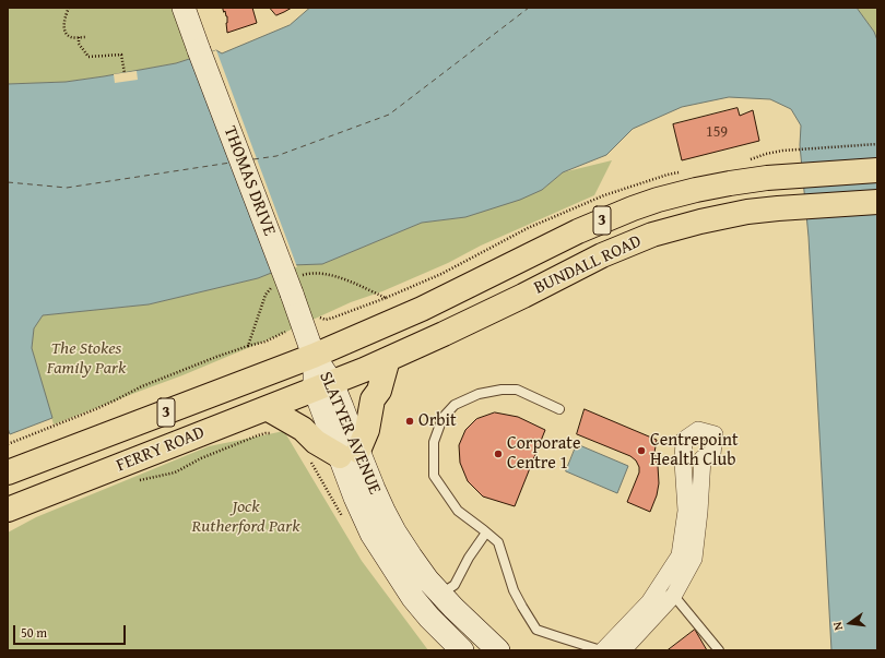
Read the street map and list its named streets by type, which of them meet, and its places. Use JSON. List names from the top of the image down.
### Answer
{
  "streets": {
    "main road": [
      "THOMAS DRIVE",
      "3",
      "BUNDALL ROAD",
      "SLATYER AVENUE",
      "FERRY ROAD"
    ]
  },
  "crossings": [
    ["THOMAS DRIVE", "BUNDALL ROAD"],
    ["THOMAS DRIVE", "SLATYER AVENUE"],
    ["THOMAS DRIVE", "FERRY ROAD"],
    ["BUNDALL ROAD", "SLATYER AVENUE"],
    ["BUNDALL ROAD", "FERRY ROAD"],
    ["SLATYER AVENUE", "FERRY ROAD"]
  ],
  "parks": ["The Stokes Family Park", "Jock Rutherford Park"],
  "places": ["Orbit", "Centrepoint Health Club", "Corporate Centre 1"],
  "house_numbers": ["159"],
  "scale_bar": "50 m",
  "north": "left"
}
